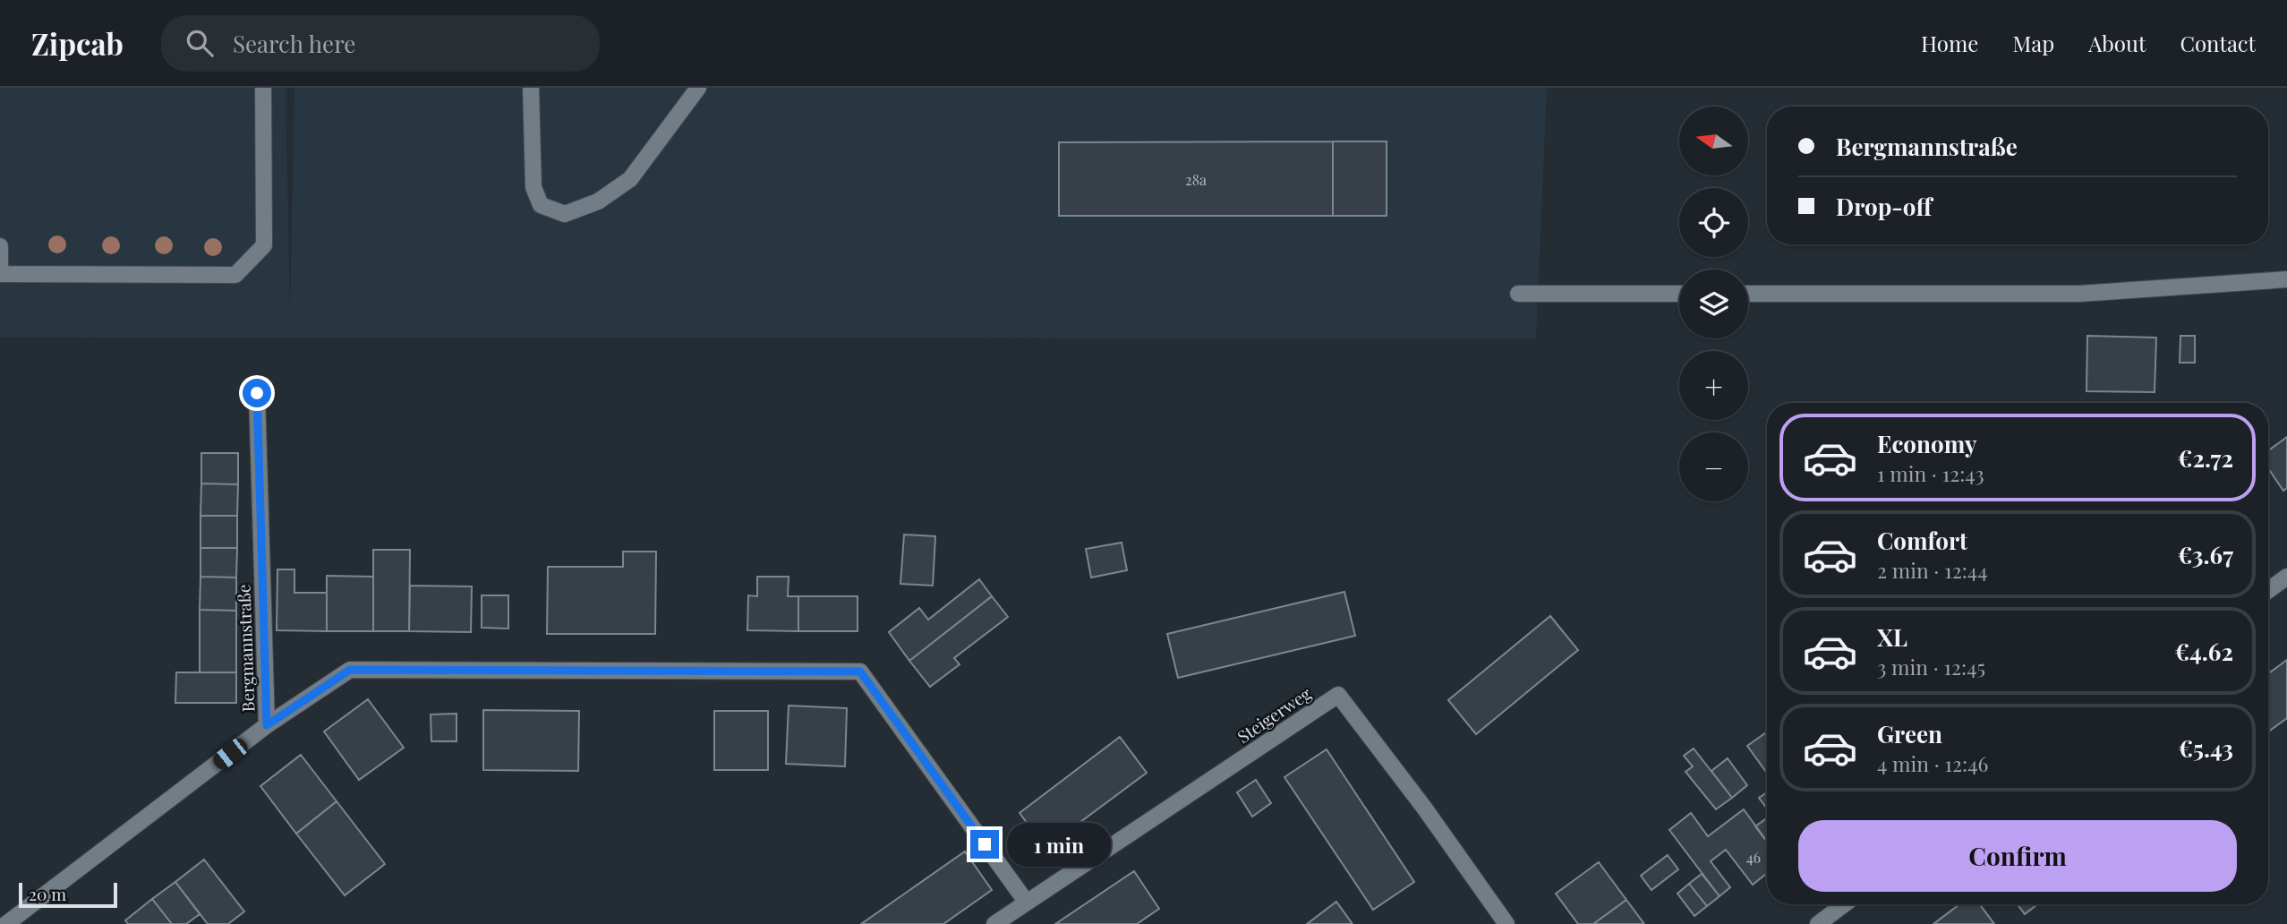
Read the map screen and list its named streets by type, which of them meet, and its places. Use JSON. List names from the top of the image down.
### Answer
{
  "streets": {
    "street": ["Bergmannstraße", "Steigerweg"]
  },
  "house_numbers": ["28a", "46"],
  "scale_bar": "20 m",
  "north": "left",
  "page": {
    "header": "Zipcab",
    "search": "Search here",
    "nav": [
      "Home",
      "Map",
      "About",
      "Contact"
    ],
    "map_buttons": ["+", "−"],
    "banner": ["Bergmannstraße", "Drop-off"],
    "list": [
      {
        "name": "Economy",
        "note": "1 min · 12:43",
        "value": "€2.72"
      },
      {
        "name": "Comfort",
        "note": "2 min · 12:44",
        "value": "€3.67"
      },
      {
        "name": "XL",
        "note": "3 min · 12:45",
        "value": "€4.62"
      },
      {
        "name": "Green",
        "note": "4 min · 12:46",
        "value": "€5.43"
      }
    ],
    "buttons": "Confirm",
    "bubble": "1 min",
    "scale": "20 m"
  }
}
